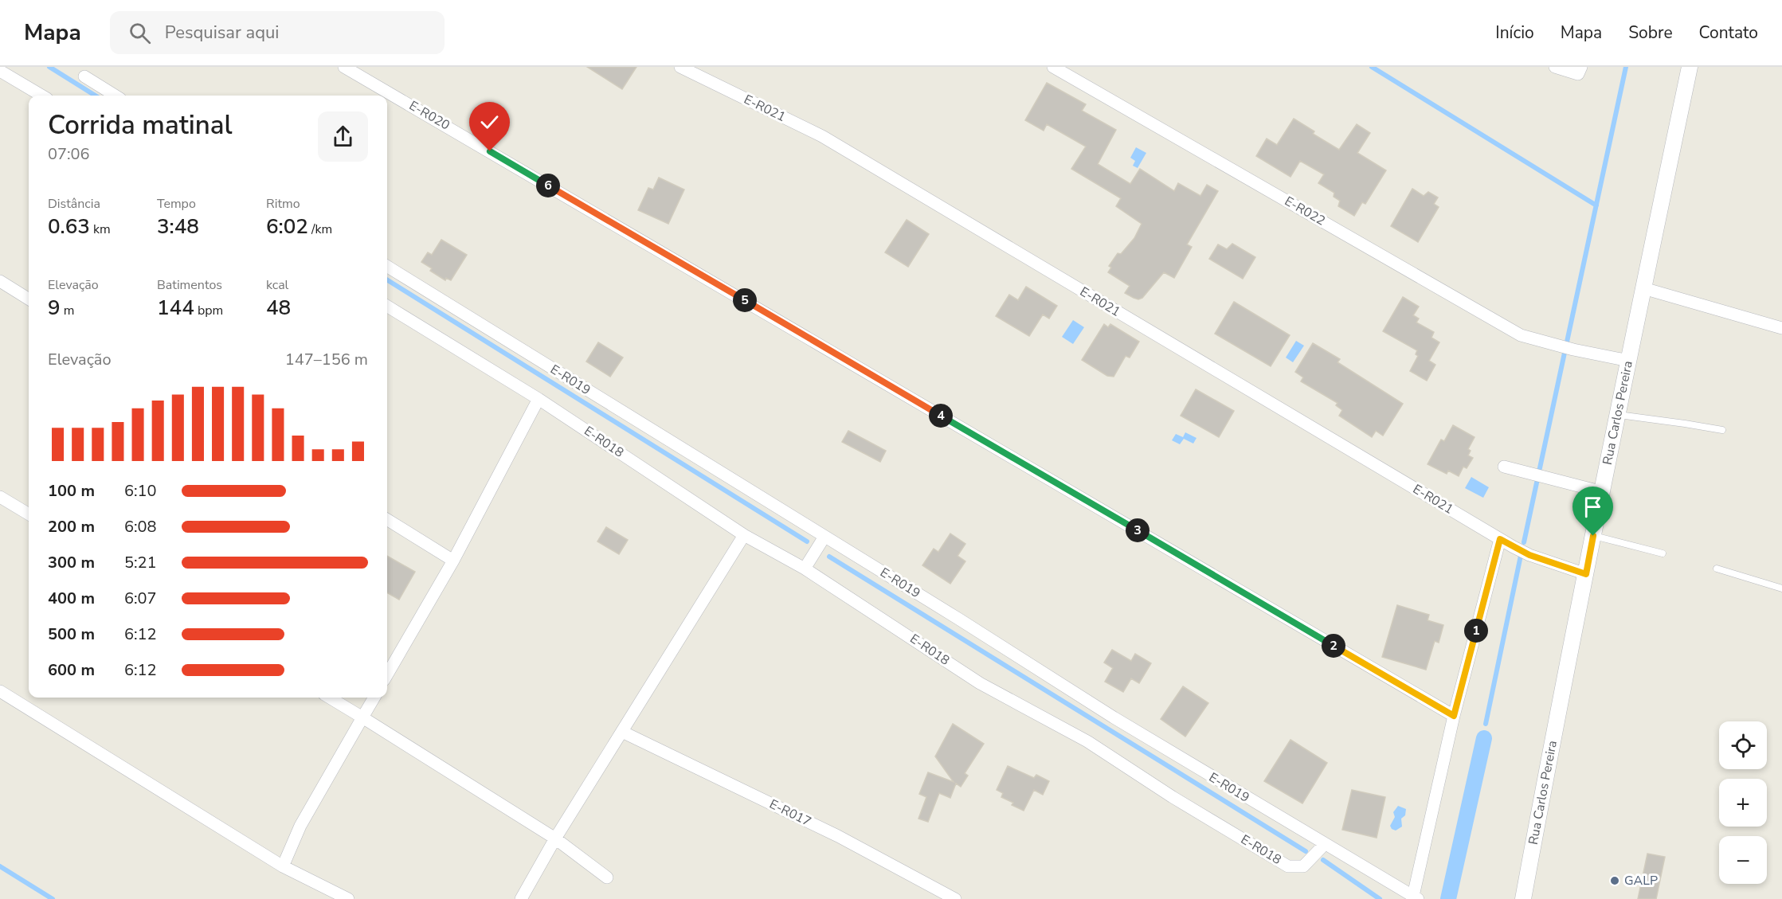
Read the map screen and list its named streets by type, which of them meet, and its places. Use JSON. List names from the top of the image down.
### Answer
{
  "streets": {
    "street": [
      "E-R021",
      "E-R020",
      "E-R022",
      "E-R019",
      "Rua Carlos Pereira",
      "E-R018",
      "E-R017"
    ]
  },
  "crossings": [
    ["E-R021", "Rua Carlos Pereira"],
    ["E-R022", "Rua Carlos Pereira"],
    ["E-R019", "E-R018"]
  ],
  "places": ["GALP"],
  "page": {
    "header": "Mapa",
    "search": "Pesquisar aqui",
    "nav": [
      "Início",
      "Mapa",
      "Sobre",
      "Contato"
    ],
    "heading": ["Corrida matinal", "07:06"],
    "pins": [
      "6",
      "5",
      "4",
      "3",
      "1",
      "2"
    ],
    "stats": [
      ["Distância", "0.63 km"],
      ["Tempo", "3:48"],
      ["Ritmo", "6:02 /km"],
      ["Elevação", "9 m"],
      ["Batimentos", "144 bpm"],
      ["kcal", "48"]
    ],
    "chart": ["Elevação", "147–156 m"],
    "list": [
      {
        "name": "100 m",
        "note": "6:10"
      },
      {
        "name": "200 m",
        "note": "6:08"
      },
      {
        "name": "300 m",
        "note": "5:21"
      },
      {
        "name": "400 m",
        "note": "6:07"
      },
      {
        "name": "500 m",
        "note": "6:12"
      },
      {
        "name": "600 m",
        "note": "6:12"
      }
    ],
    "map_buttons": ["+", "−"]
  }
}
